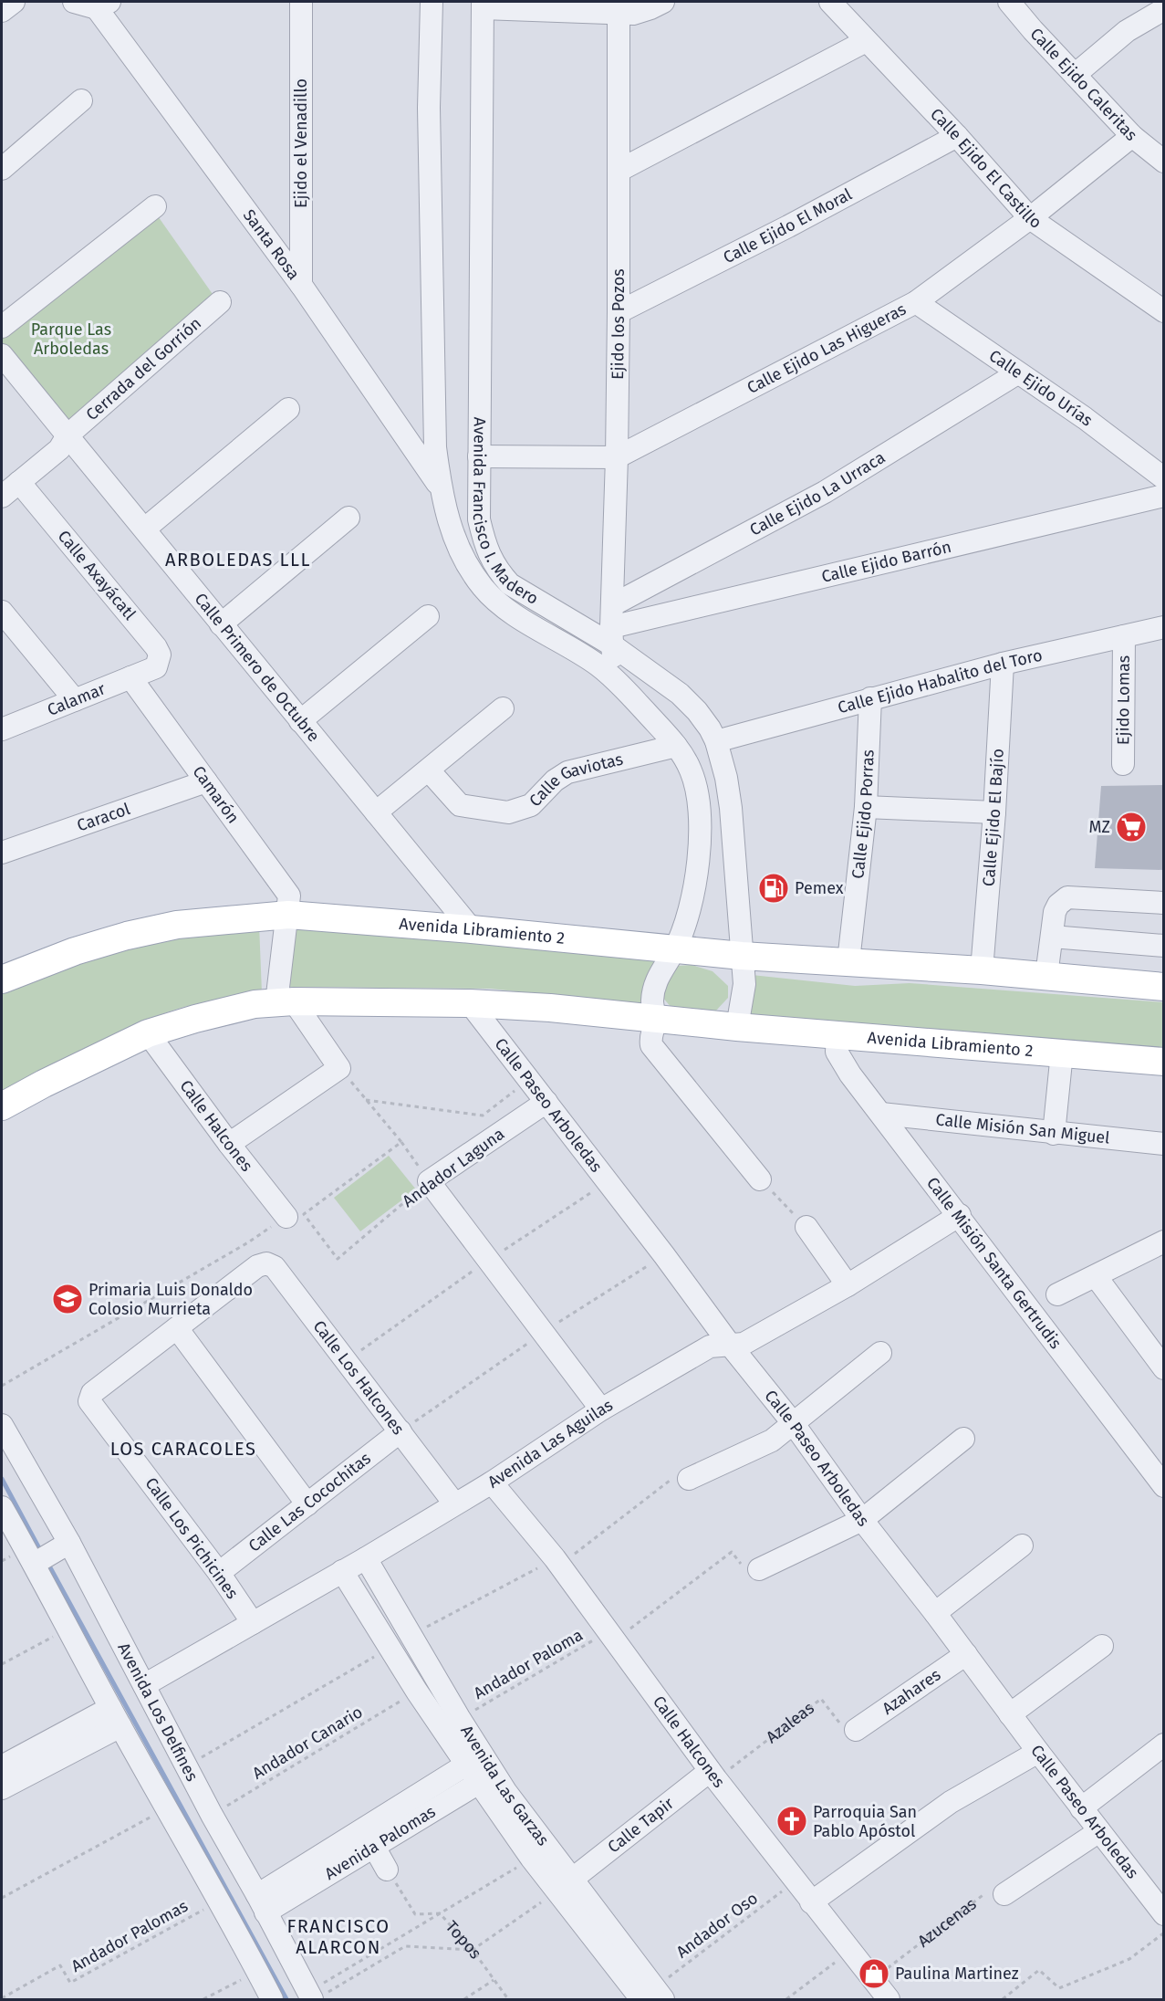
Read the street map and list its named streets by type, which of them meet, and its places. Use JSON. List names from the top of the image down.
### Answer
{
  "streets": {
    "main road": ["Avenida Libramiento 2"],
    "street": [
      "Calle Ejido Caleritas",
      "Ejido el Venadillo",
      "Calle Ejido El Castillo",
      "Calle Ejido El Moral",
      "Santa Rosa",
      "Ejido los Pozos",
      "Calle Ejido Las Higueras",
      "Cerrada del Gorrión",
      "Calle Ejido Urías",
      "Calle Ejido La Urraca",
      "Avenida Francisco I. Madero",
      "Calle Ejido Barrón",
      "Calle Axayácatl",
      "Calle Primero de Octubre",
      "Calle Ejido Habalito del Toro",
      "Calamar",
      "Ejido Lomas",
      "Calle Gaviotas",
      "Camarón",
      "Calle Ejido Porras",
      "Caracol",
      "Calle Ejido El Bajío",
      "Calle Paseo Arboledas",
      "Calle Halcones",
      "Calle Misión San Miguel",
      "Andador Laguna",
      "Calle Misión Santa Gertrudis",
      "Calle Los Halcones",
      "Avenida Las Aguilas",
      "Calle Las Cocochitas",
      "Calle Los Pichicines",
      "Azahares",
      "Avenida Los Delfines",
      "Avenida Las Garzas",
      "Calle Tapir",
      "Avenida Palomas"
    ],
    "path": [
      "Andador Paloma",
      "Azaleas",
      "Andador Canario",
      "Azucenas",
      "Andador Oso",
      "Andador Palomas",
      "Topos"
    ]
  },
  "crossings": [
    ["Calle Ejido Caleritas", "Calle Ejido Las Higueras"],
    ["Ejido el Venadillo", "Santa Rosa"],
    ["Calle Ejido El Castillo", "Calle Ejido El Moral"],
    ["Calle Ejido El Castillo", "Calle Ejido Las Higueras"],
    ["Calle Ejido El Moral", "Ejido los Pozos"],
    ["Santa Rosa", "Avenida Francisco I. Madero"],
    ["Ejido los Pozos", "Calle Ejido Las Higueras"],
    ["Ejido los Pozos", "Calle Ejido La Urraca"],
    ["Ejido los Pozos", "Avenida Francisco I. Madero"],
    ["Ejido los Pozos", "Calle Ejido Barrón"],
    ["Calle Ejido Las Higueras", "Calle Ejido Urías"],
    ["Calle Ejido Las Higueras", "Avenida Francisco I. Madero"],
    ["Cerrada del Gorrión", "Calle Axayácatl"],
    ["Cerrada del Gorrión", "Calle Primero de Octubre"],
    ["Calle Ejido Urías", "Calle Ejido La Urraca"],
    ["Avenida Francisco I. Madero", "Calle Ejido Barrón"],
    ["Avenida Francisco I. Madero", "Calle Ejido Habalito del Toro"],
    ["Avenida Francisco I. Madero", "Calle Gaviotas"],
    ["Avenida Francisco I. Madero", "Avenida Libramiento 2"],
    ["Calle Axayácatl", "Calamar"],
    ["Calle Primero de Octubre", "Avenida Libramiento 2"],
    ["Calle Ejido Habalito del Toro", "Ejido Lomas"],
    ["Calle Ejido Habalito del Toro", "Calle Ejido Porras"],
    ["Calle Ejido Habalito del Toro", "Calle Ejido El Bajío"],
    ["Calamar", "Camarón"],
    ["Camarón", "Caracol"],
    ["Camarón", "Avenida Libramiento 2"],
    ["Calle Ejido Porras", "Avenida Libramiento 2"],
    ["Calle Ejido El Bajío", "Avenida Libramiento 2"],
    ["Avenida Libramiento 2", "Calle Paseo Arboledas"],
    ["Avenida Libramiento 2", "Calle Halcones"],
    ["Avenida Libramiento 2", "Calle Misión Santa Gertrudis"],
    ["Calle Paseo Arboledas", "Andador Laguna"],
    ["Calle Paseo Arboledas", "Avenida Las Aguilas"],
    ["Calle Paseo Arboledas", "Azahares"],
    ["Calle Halcones", "Avenida Las Aguilas"],
    ["Calle Halcones", "Andador Paloma"],
    ["Calle Halcones", "Azaleas"],
    ["Calle Halcones", "Calle Tapir"],
    ["Calle Halcones", "Azucenas"],
    ["Calle Halcones", "Andador Oso"],
    ["Calle Misión San Miguel", "Calle Misión Santa Gertrudis"],
    ["Calle Misión Santa Gertrudis", "Avenida Las Aguilas"],
    ["Calle Los Halcones", "Avenida Las Aguilas"],
    ["Calle Los Halcones", "Calle Las Cocochitas"],
    ["Calle Los Halcones", "Calle Los Pichicines"],
    ["Avenida Las Aguilas", "Calle Los Pichicines"],
    ["Avenida Las Aguilas", "Avenida Los Delfines"],
    ["Avenida Las Aguilas", "Avenida Las Garzas"],
    ["Calle Las Cocochitas", "Calle Los Pichicines"],
    ["Andador Paloma", "Avenida Las Garzas"],
    ["Azahares", "Azaleas"],
    ["Avenida Los Delfines", "Andador Canario"],
    ["Avenida Los Delfines", "Avenida Palomas"],
    ["Azaleas", "Calle Tapir"],
    ["Andador Canario", "Avenida Las Garzas"],
    ["Avenida Las Garzas", "Calle Tapir"],
    ["Avenida Las Garzas", "Avenida Palomas"],
    ["Avenida Las Garzas", "Andador Oso"]
  ],
  "districts": ["ARBOLEDAS LLL", "LOS CARACOLES", "FRANCISCO ALARCON"],
  "parks": ["Parque Las Arboledas"],
  "places": {
    "supermarket": ["MZ"],
    "fuel station": ["Pemex"],
    "school or university": ["Primaria Luis Donaldo Colosio Murrieta"],
    "church": ["Parroquia San Pablo Apóstol"],
    "shop": ["Paulina Martinez"]
  }
}
